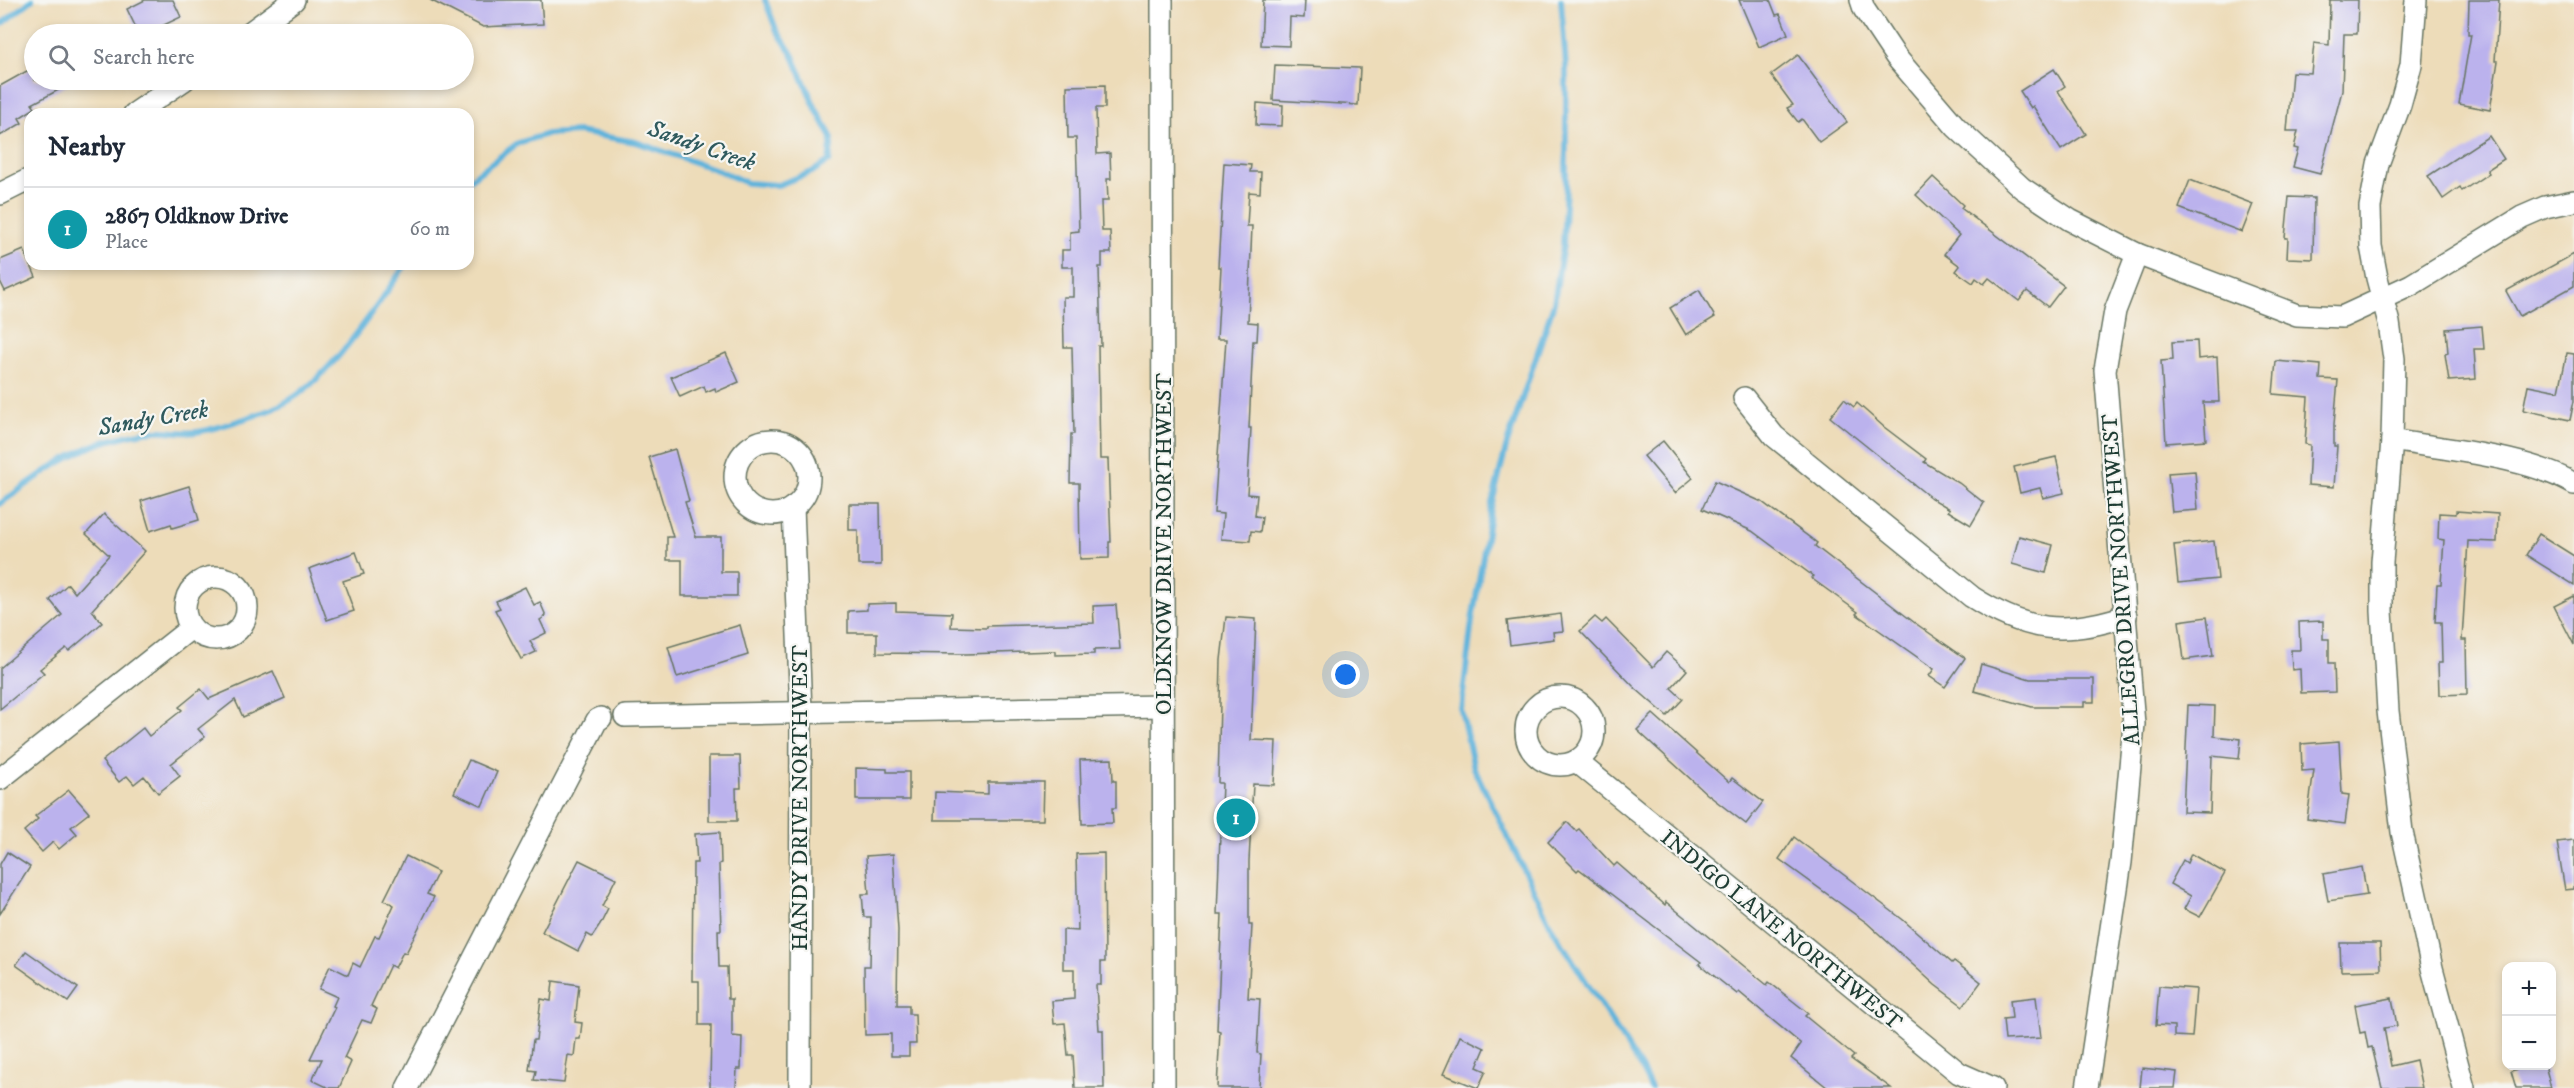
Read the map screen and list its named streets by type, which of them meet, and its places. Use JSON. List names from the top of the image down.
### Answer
{
  "streets": {
    "street": [
      "OLDKNOW DRIVE NORTHWEST",
      "ALLEGRO DRIVE NORTHWEST",
      "HANDY DRIVE NORTHWEST",
      "INDIGO LANE NORTHWEST"
    ]
  },
  "water": ["Sandy Creek"],
  "page": {
    "search": "Search here",
    "heading": "Nearby",
    "list": [
      {
        "mark": "1",
        "name": "2867 Oldknow Drive",
        "note": "Place",
        "value": "60 m"
      }
    ],
    "pins": "1",
    "map_buttons": ["+", "−"]
  }
}
